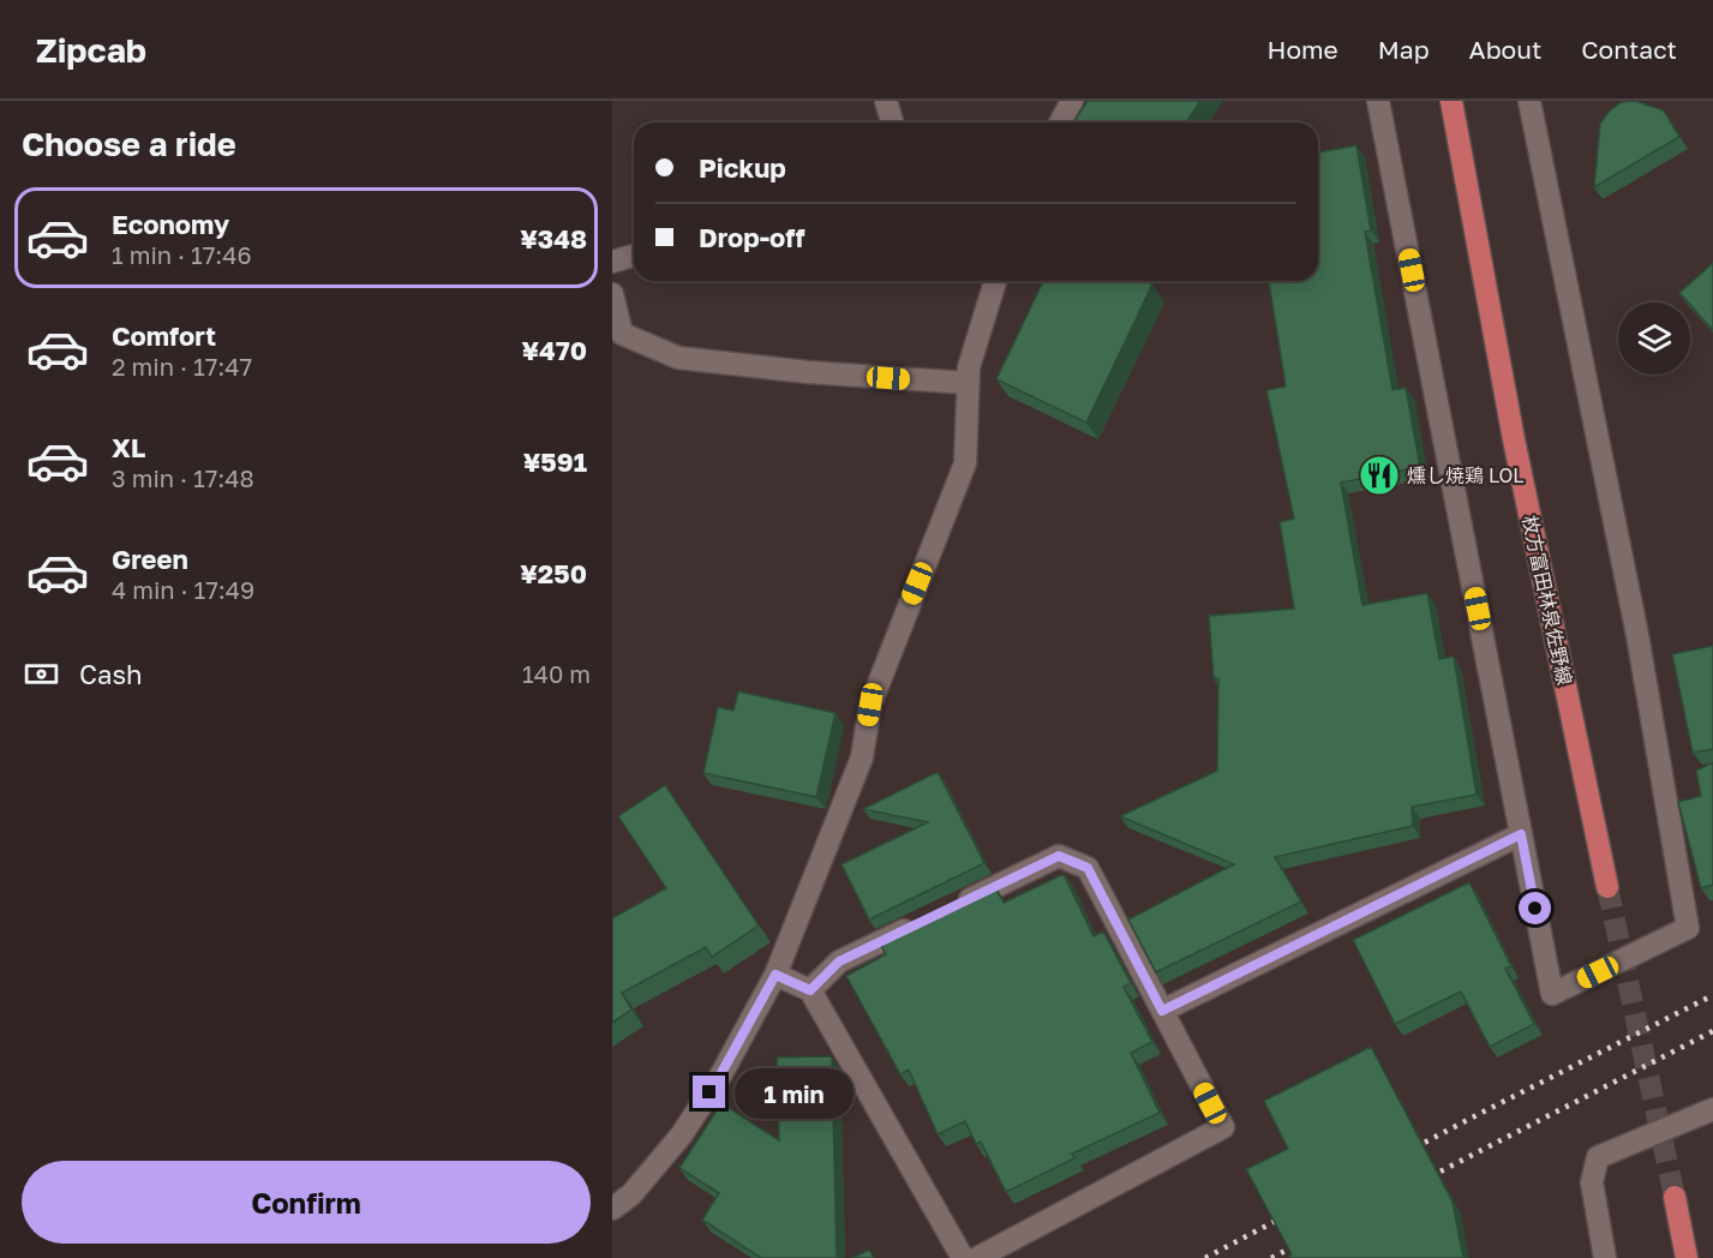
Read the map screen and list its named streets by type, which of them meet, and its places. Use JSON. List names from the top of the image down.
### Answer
{
  "streets": {
    "main road": ["枚方富田林泉佐野線"]
  },
  "places": {
    "restaurant": ["燻し焼鶏 LOL"]
  },
  "page": {
    "header": "Zipcab",
    "nav": [
      "Home",
      "Map",
      "About",
      "Contact"
    ],
    "heading": "Choose a ride",
    "banner": ["Pickup", "Drop-off"],
    "list": [
      {
        "name": "Economy",
        "note": "1 min · 17:46",
        "value": "¥348"
      },
      {
        "name": "Comfort",
        "note": "2 min · 17:47",
        "value": "¥470"
      },
      {
        "name": "XL",
        "note": "3 min · 17:48",
        "value": "¥591"
      },
      {
        "name": "Green",
        "note": "4 min · 17:49",
        "value": "¥250"
      }
    ],
    "pay": ["Cash", "140 m"],
    "bubble": "1 min",
    "buttons": "Confirm"
  }
}
